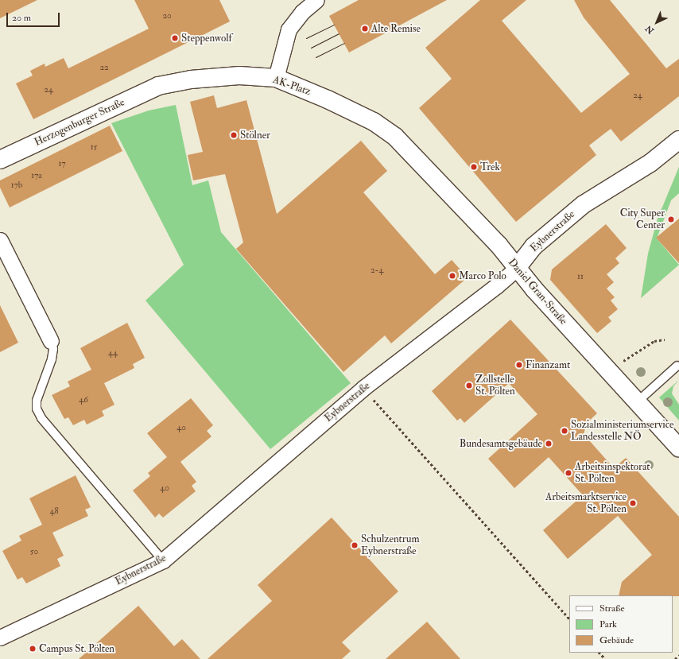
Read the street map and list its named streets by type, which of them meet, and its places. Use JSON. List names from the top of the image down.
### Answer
{
  "streets": {
    "street": [
      "AK-Platz",
      "Herzogenburger Straße",
      "Eybnerstraße",
      "Daniel Gran-Straße"
    ]
  },
  "crossings": [
    ["AK-Platz", "Herzogenburger Straße"],
    ["AK-Platz", "Daniel Gran-Straße"],
    ["Eybnerstraße", "Daniel Gran-Straße"]
  ],
  "places": [
    "Alte Remise",
    "Steppenwolf",
    "Stölner",
    "Trek",
    "City Super Center",
    "Marco Polo",
    "Finanzamt",
    "Zollstelle St. Pölten",
    "Sozialministeriumservice Landesstelle NÖ",
    "Bundesamtsgebäude",
    "Arbeitsinspektorat St. Pölten",
    "Arbeitsmarktservice St. Pölten",
    "Schulzentrum Eybnerstraße",
    "Campus St. Pölten"
  ],
  "house_numbers": [
    "20",
    "22",
    "24",
    "24",
    "15",
    "17",
    "17a",
    "17b",
    "2-4",
    "11",
    "44",
    "46",
    "40",
    "40",
    "48",
    "50"
  ],
  "legend": ["Straße", "Park", "Gebäude"],
  "scale_bar": "20 m",
  "north": "bottom left"
}
